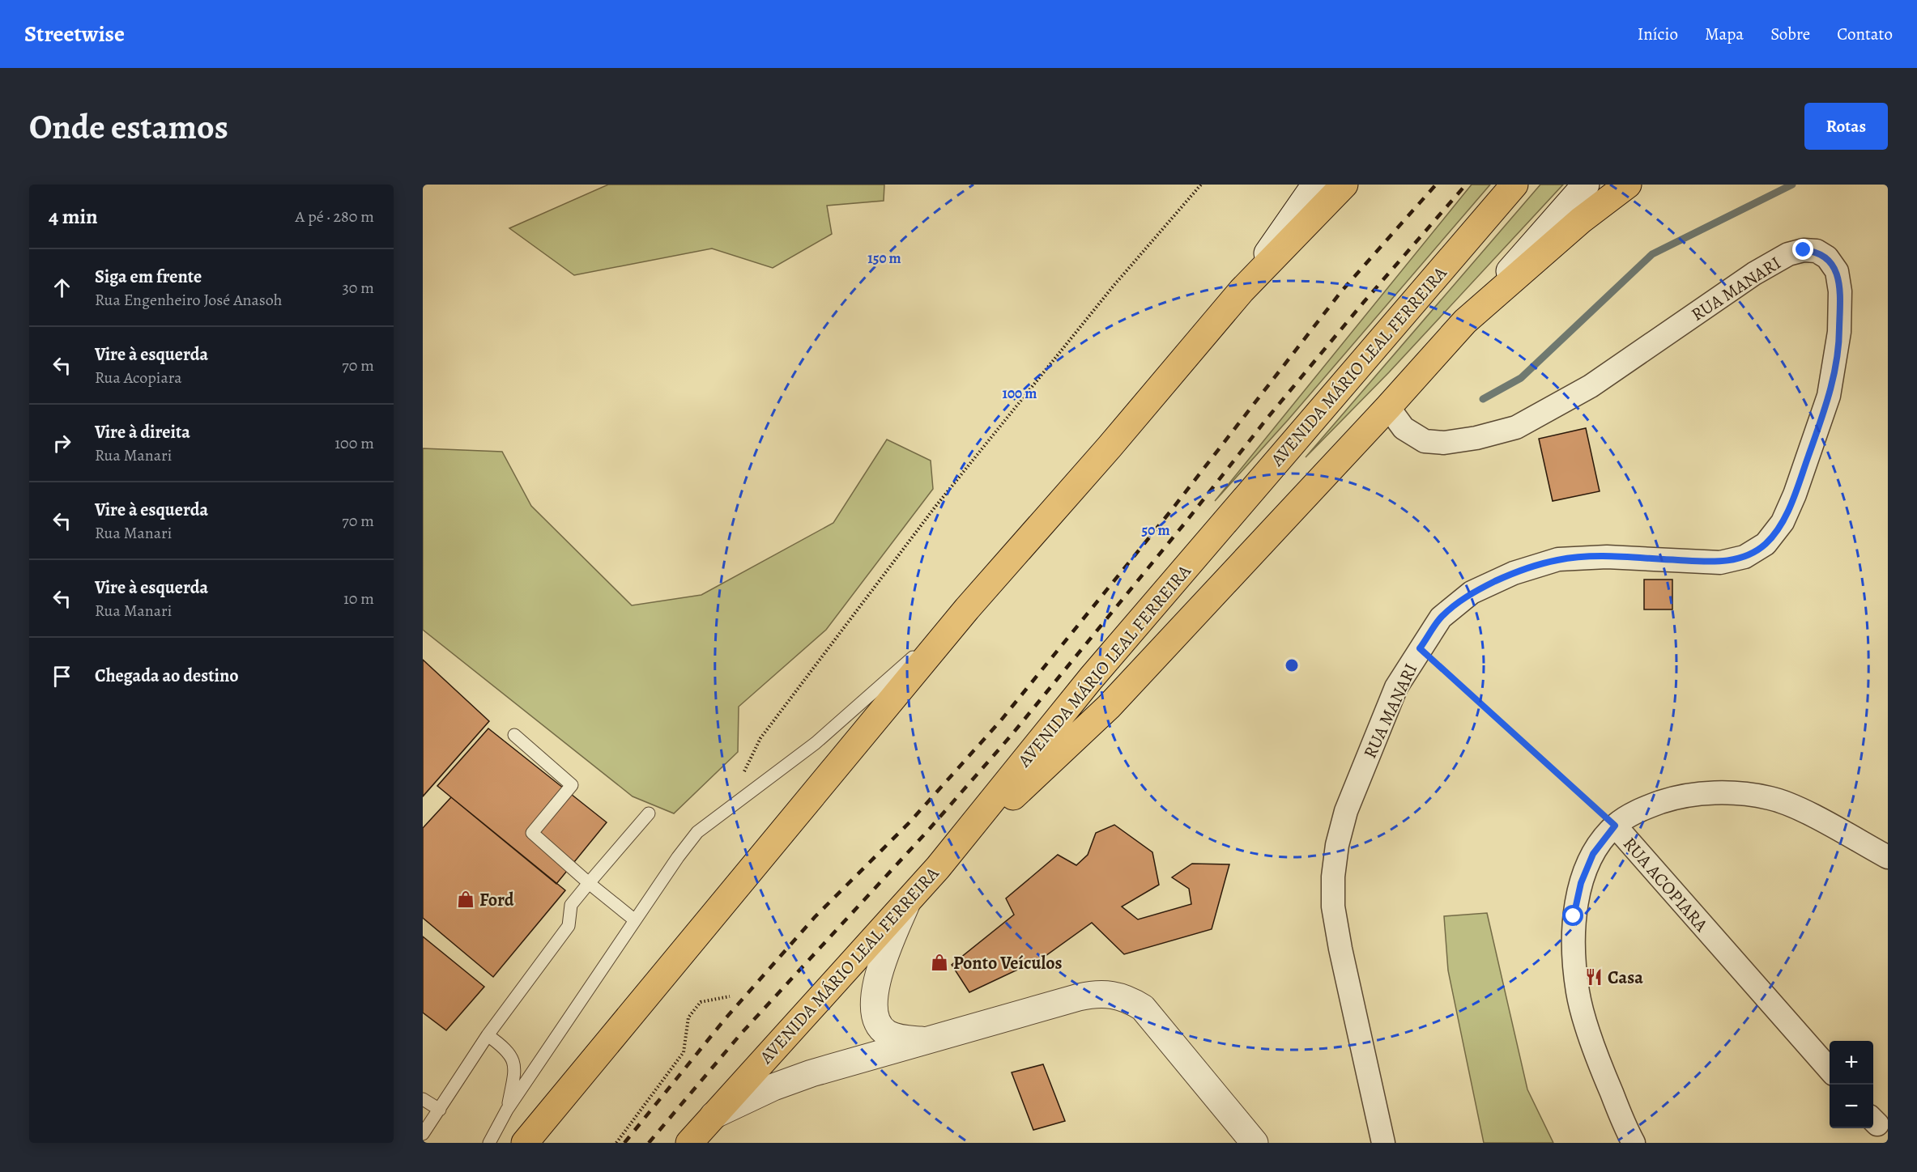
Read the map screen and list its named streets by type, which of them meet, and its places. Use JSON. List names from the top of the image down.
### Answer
{
  "streets": {
    "highway": ["AVENIDA MÁRIO LEAL FERREIRA"],
    "street": ["RUA MANARI", "RUA ACOPIARA"]
  },
  "crossings": [
    ["RUA MANARI", "RUA ACOPIARA"]
  ],
  "places": {
    "shop": ["Ford", "Ponto Veículos"],
    "restaurant": ["Casa"]
  },
  "page": {
    "header": "Streetwise",
    "nav": [
      "Início",
      "Mapa",
      "Sobre",
      "Contato"
    ],
    "buttons": "Rotas",
    "title": "Onde estamos",
    "heading": ["4 min", "A pé · 280 m"],
    "list": [
      ["Siga em frente", "Rua Engenheiro José Anasoh", "30 m"],
      ["Vire à esquerda", "Rua Acopiara", "70 m"],
      ["Vire à direita", "Rua Manari", "100 m"],
      ["Vire à esquerda", "Rua Manari", "70 m"],
      ["Vire à esquerda", "Rua Manari", "10 m"],
      "Chegada ao destino"
    ],
    "map_buttons": ["+", "−"]
  },
  "rings": ["150 m", "100 m", "50 m"]
}
